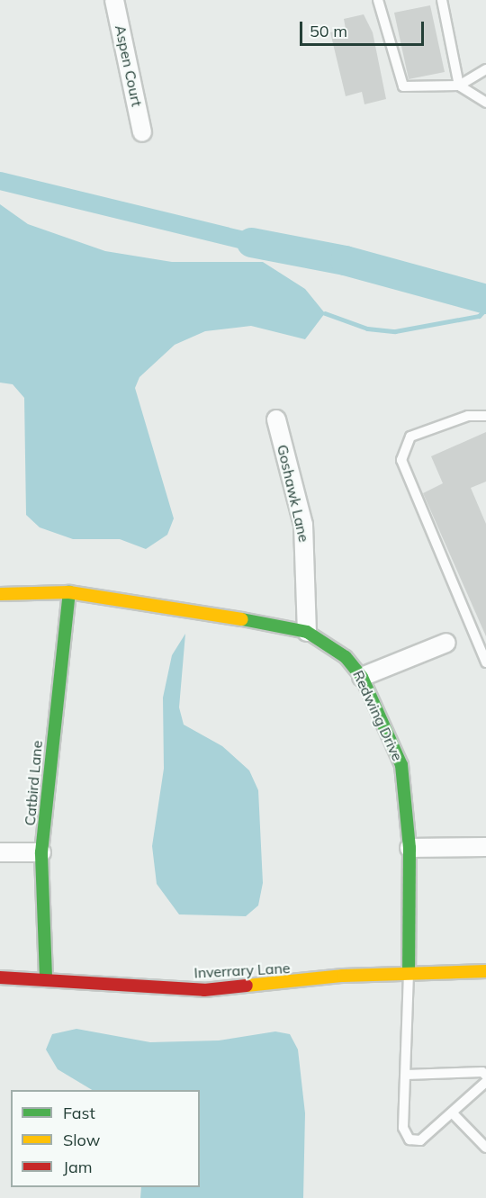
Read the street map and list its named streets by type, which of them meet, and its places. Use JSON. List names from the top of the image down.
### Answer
{
  "streets": {
    "street": [
      "Aspen Court",
      "Goshawk Lane",
      "Redwing Drive",
      "Catbird Lane",
      "Inverrary Lane"
    ]
  },
  "crossings": [
    ["Goshawk Lane", "Redwing Drive"],
    ["Redwing Drive", "Catbird Lane"],
    ["Redwing Drive", "Inverrary Lane"],
    ["Catbird Lane", "Inverrary Lane"]
  ],
  "legend": ["Fast", "Slow", "Jam"],
  "scale_bar": "50 m"
}
